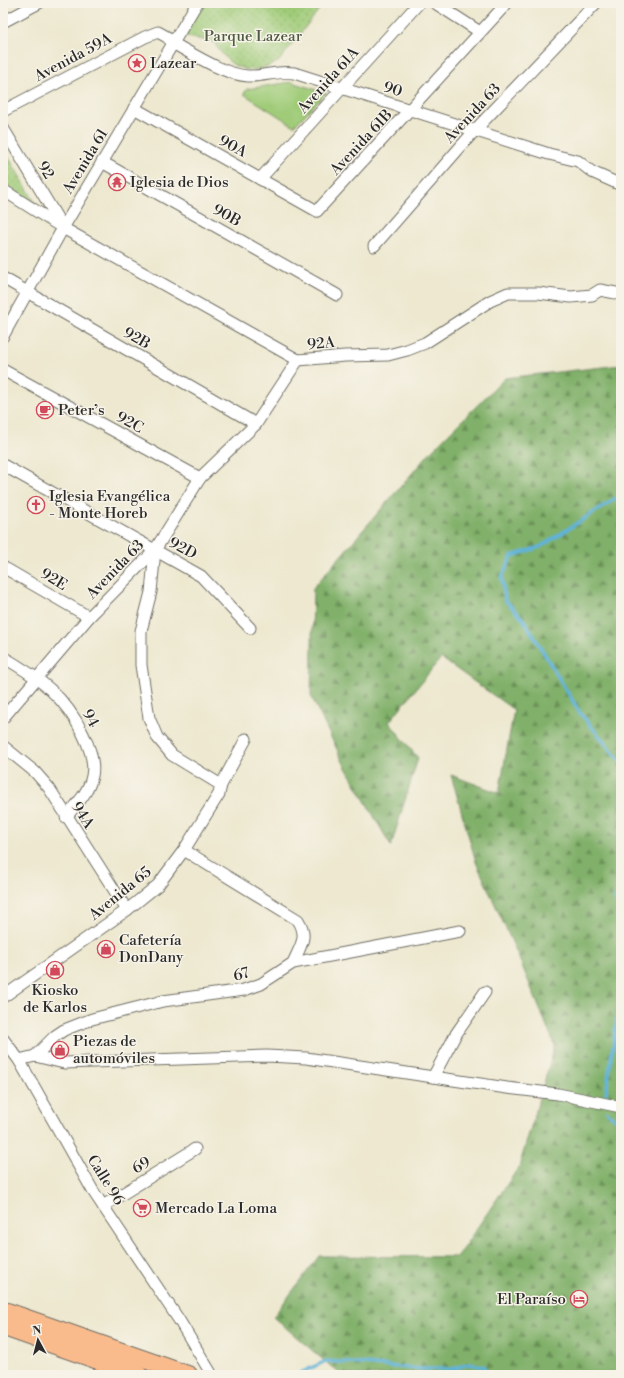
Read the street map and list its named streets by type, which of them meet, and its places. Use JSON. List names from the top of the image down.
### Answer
{
  "streets": {
    "street": [
      "Avenida 59A",
      "Avenida 61A",
      "90",
      "Avenida 63",
      "Avenida 61B",
      "90A",
      "Avenida 61",
      "92",
      "90B",
      "92B",
      "92A",
      "92C",
      "92D",
      "92E",
      "94",
      "94A",
      "Avenida 65",
      "67",
      "69",
      "Calle 96"
    ]
  },
  "crossings": [
    ["Avenida 59A", "90"],
    ["Avenida 61A", "90"],
    ["Avenida 61A", "90A"],
    ["90", "Avenida 63"],
    ["90", "Avenida 61B"],
    ["90", "Avenida 61"],
    ["Avenida 63", "92B"],
    ["Avenida 63", "92A"],
    ["Avenida 63", "92C"],
    ["Avenida 63", "92D"],
    ["Avenida 63", "92E"],
    ["Avenida 63", "94"],
    ["Avenida 61B", "90A"],
    ["90A", "Avenida 61"],
    ["Avenida 61", "92"],
    ["Avenida 61", "90B"],
    ["Avenida 61", "92B"],
    ["Avenida 61", "92A"],
    ["92", "92A"],
    ["94", "94A"],
    ["94A", "Avenida 65"],
    ["69", "Calle 96"]
  ],
  "parks": ["Parque Lazear"],
  "places": {
    "place": ["Lazear"],
    "temple": ["Iglesia de Dios"],
    "cafe": ["Peter’s"],
    "church": ["Iglesia Evangélica - Monte Horeb"],
    "shop": ["Cafetería DonDany", "Kiosko de Karlos", "Piezas de automóviles"],
    "supermarket": ["Mercado La Loma"],
    "hotel": ["El Paraíso"]
  },
  "north": "top"
}
